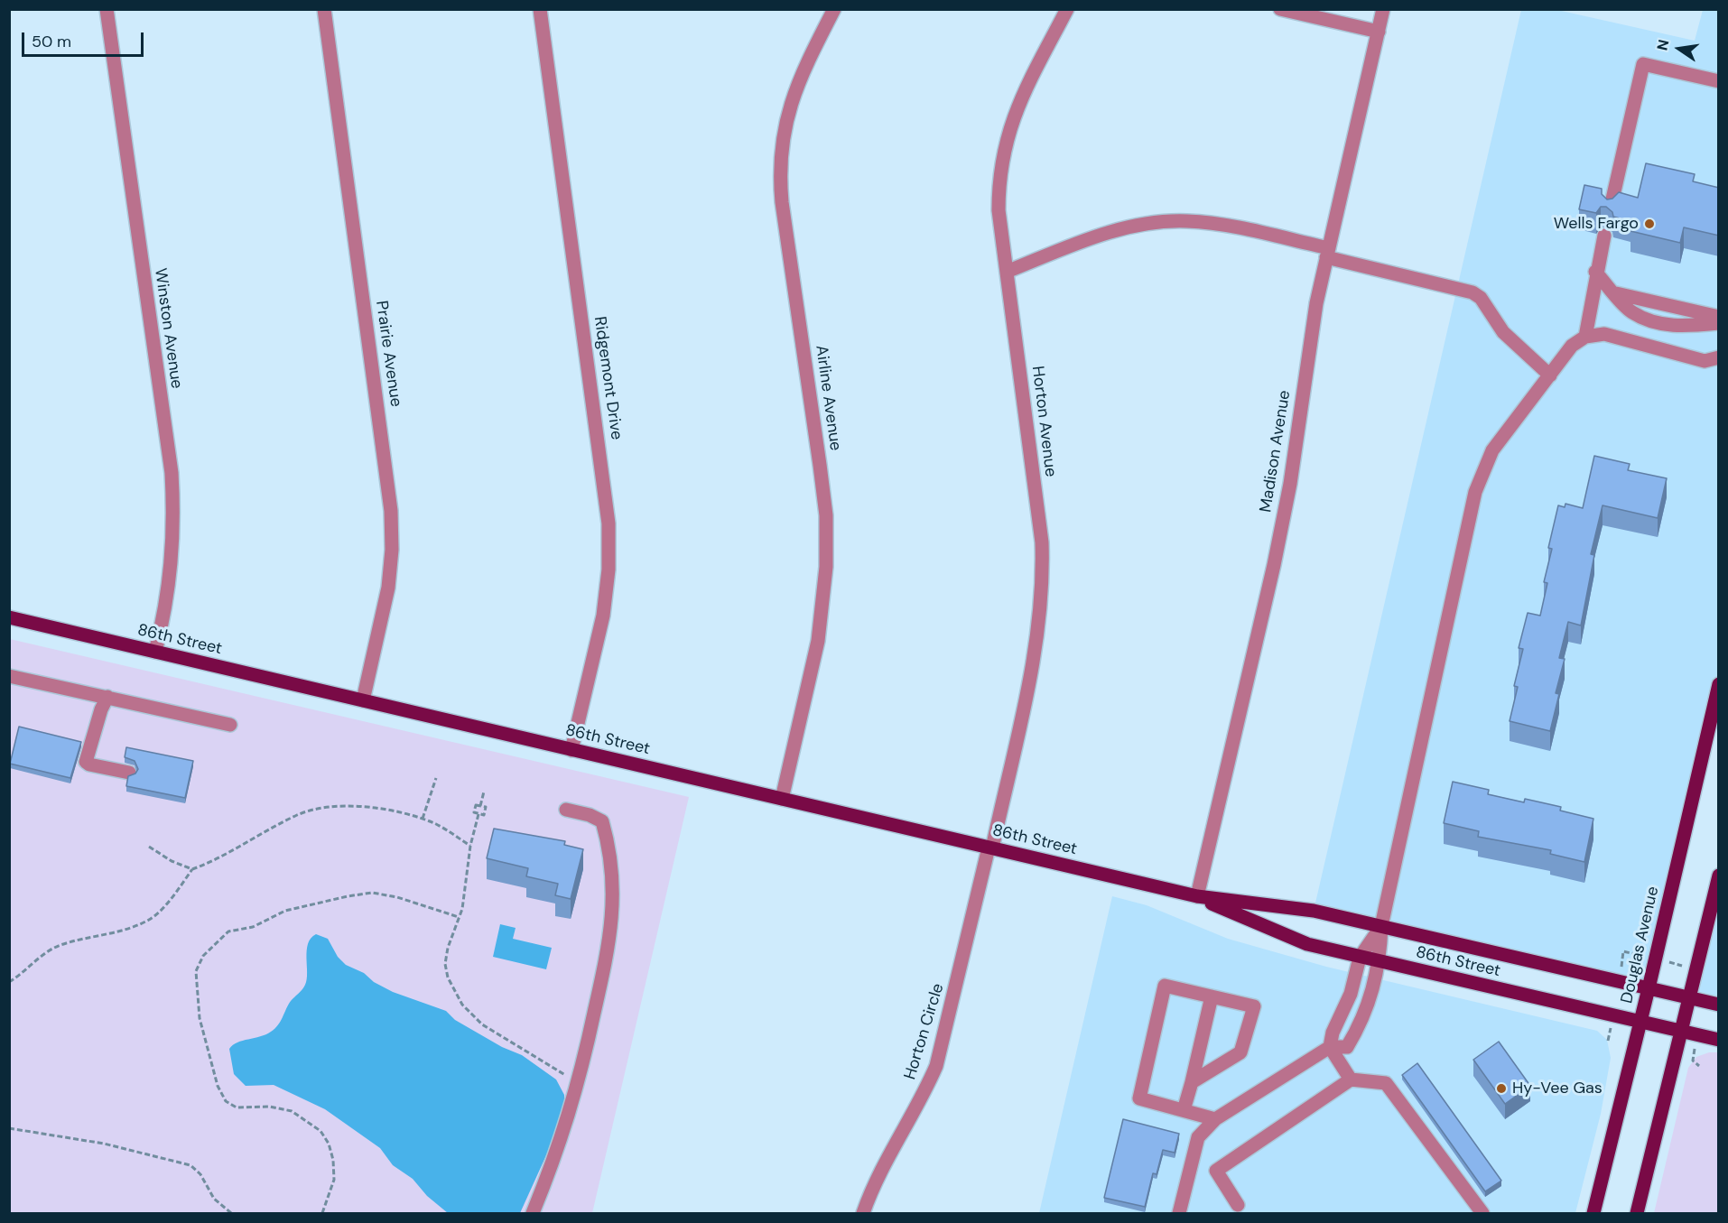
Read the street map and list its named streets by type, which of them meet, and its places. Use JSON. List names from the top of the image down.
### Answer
{
  "streets": {
    "main road": ["86th Street", "Douglas Avenue"],
    "street": [
      "Winston Avenue",
      "Prairie Avenue",
      "Ridgemont Drive",
      "Airline Avenue",
      "Horton Avenue",
      "Madison Avenue",
      "Horton Circle"
    ]
  },
  "crossings": [
    ["Winston Avenue", "86th Street"],
    ["Prairie Avenue", "86th Street"],
    ["Ridgemont Drive", "86th Street"],
    ["Airline Avenue", "86th Street"],
    ["Horton Avenue", "86th Street"],
    ["Horton Avenue", "Horton Circle"],
    ["Madison Avenue", "86th Street"],
    ["86th Street", "Douglas Avenue"],
    ["86th Street", "Horton Circle"]
  ],
  "places": ["Wells Fargo", "Hy-Vee Gas"],
  "scale_bar": "50 m",
  "north": "left"
}
